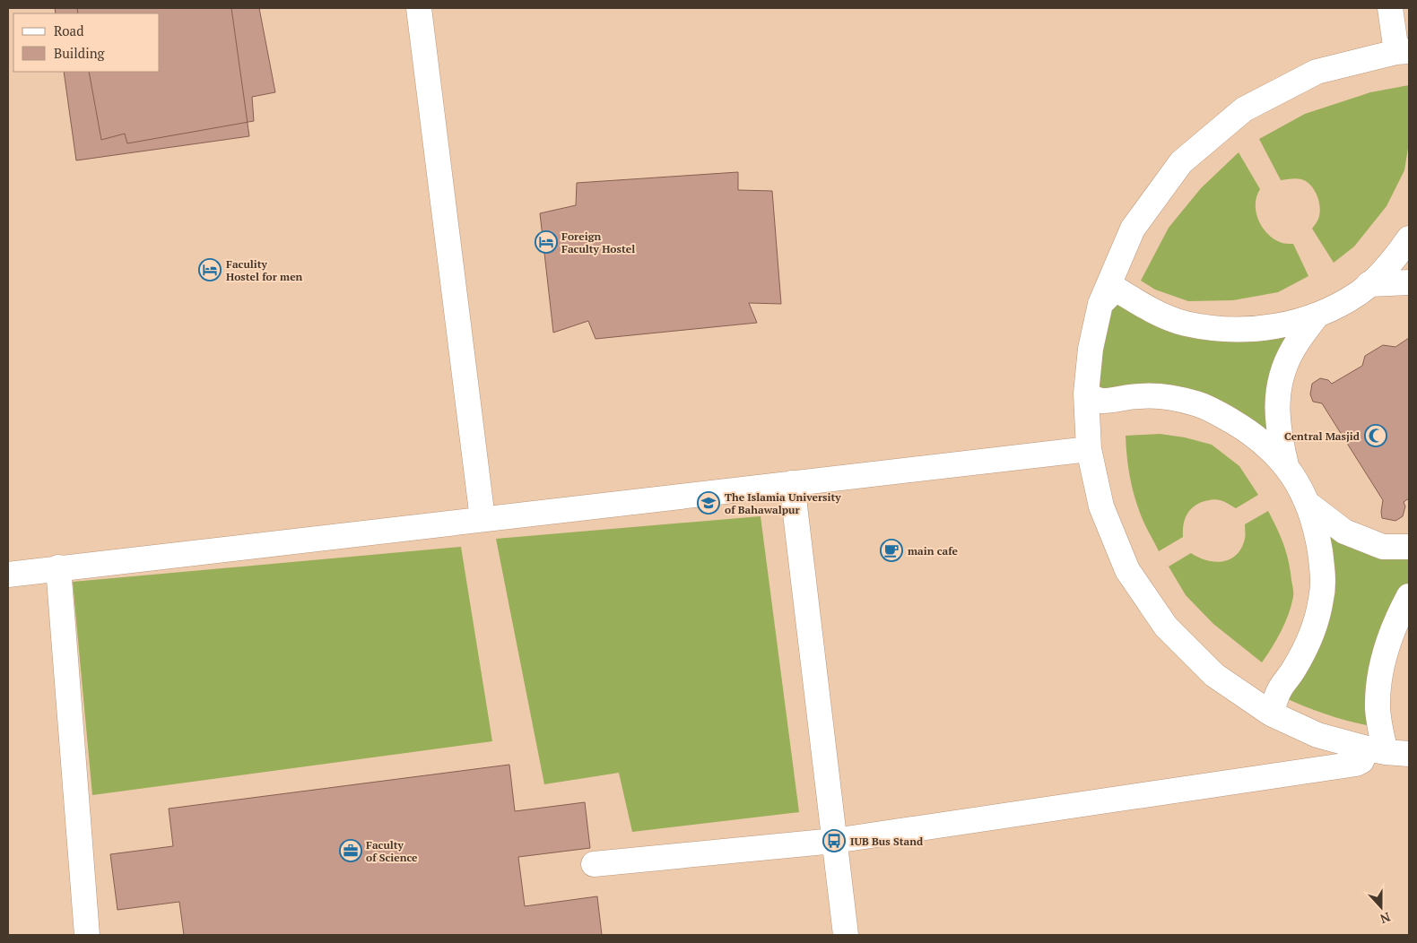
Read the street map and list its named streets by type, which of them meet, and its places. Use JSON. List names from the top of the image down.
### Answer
{
  "places": {
    "hotel": ["Foreign Faculty Hostel", "Faculity Hostel for men"],
    "mosque": ["Central Masjid"],
    "school or university": ["The Islamia University of Bahawalpur"],
    "cafe": ["main cafe"],
    "bus stop": ["IUB Bus Stand"],
    "office": ["Faculty of Science"]
  },
  "legend": ["Road", "Building"],
  "north": "bottom"
}
